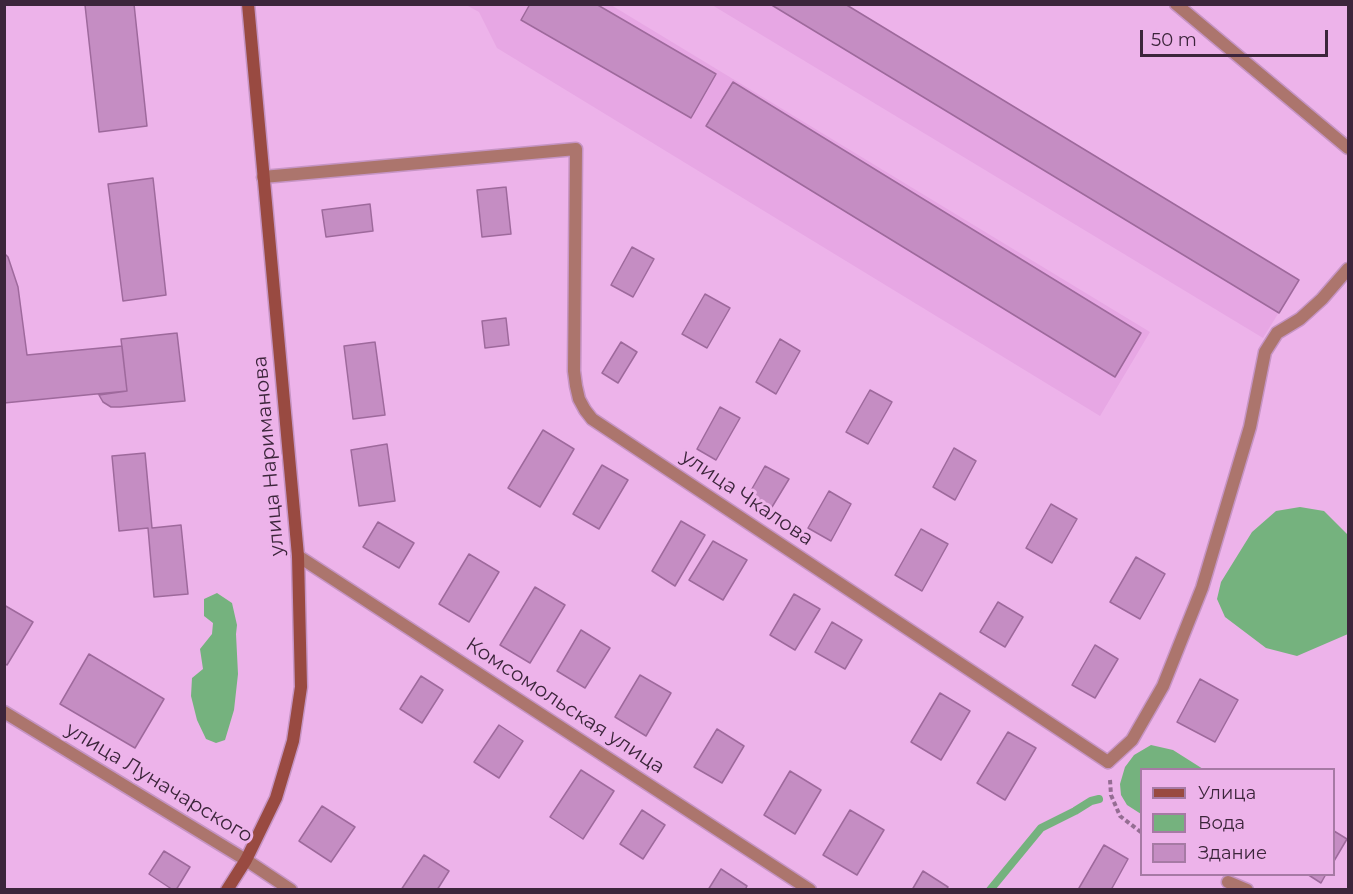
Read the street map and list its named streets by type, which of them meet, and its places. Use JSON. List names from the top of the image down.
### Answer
{
  "streets": {
    "main road": ["улица Нариманова"],
    "street": ["улица Чкалова", "Комсомольская улица", "улица Луначарского"]
  },
  "crossings": [
    ["улица Нариманова", "улица Чкалова"],
    ["улица Нариманова", "Комсомольская улица"],
    ["улица Нариманова", "улица Луначарского"]
  ],
  "legend": ["Улица", "Вода", "Здание"],
  "scale_bar": "50 m"
}
